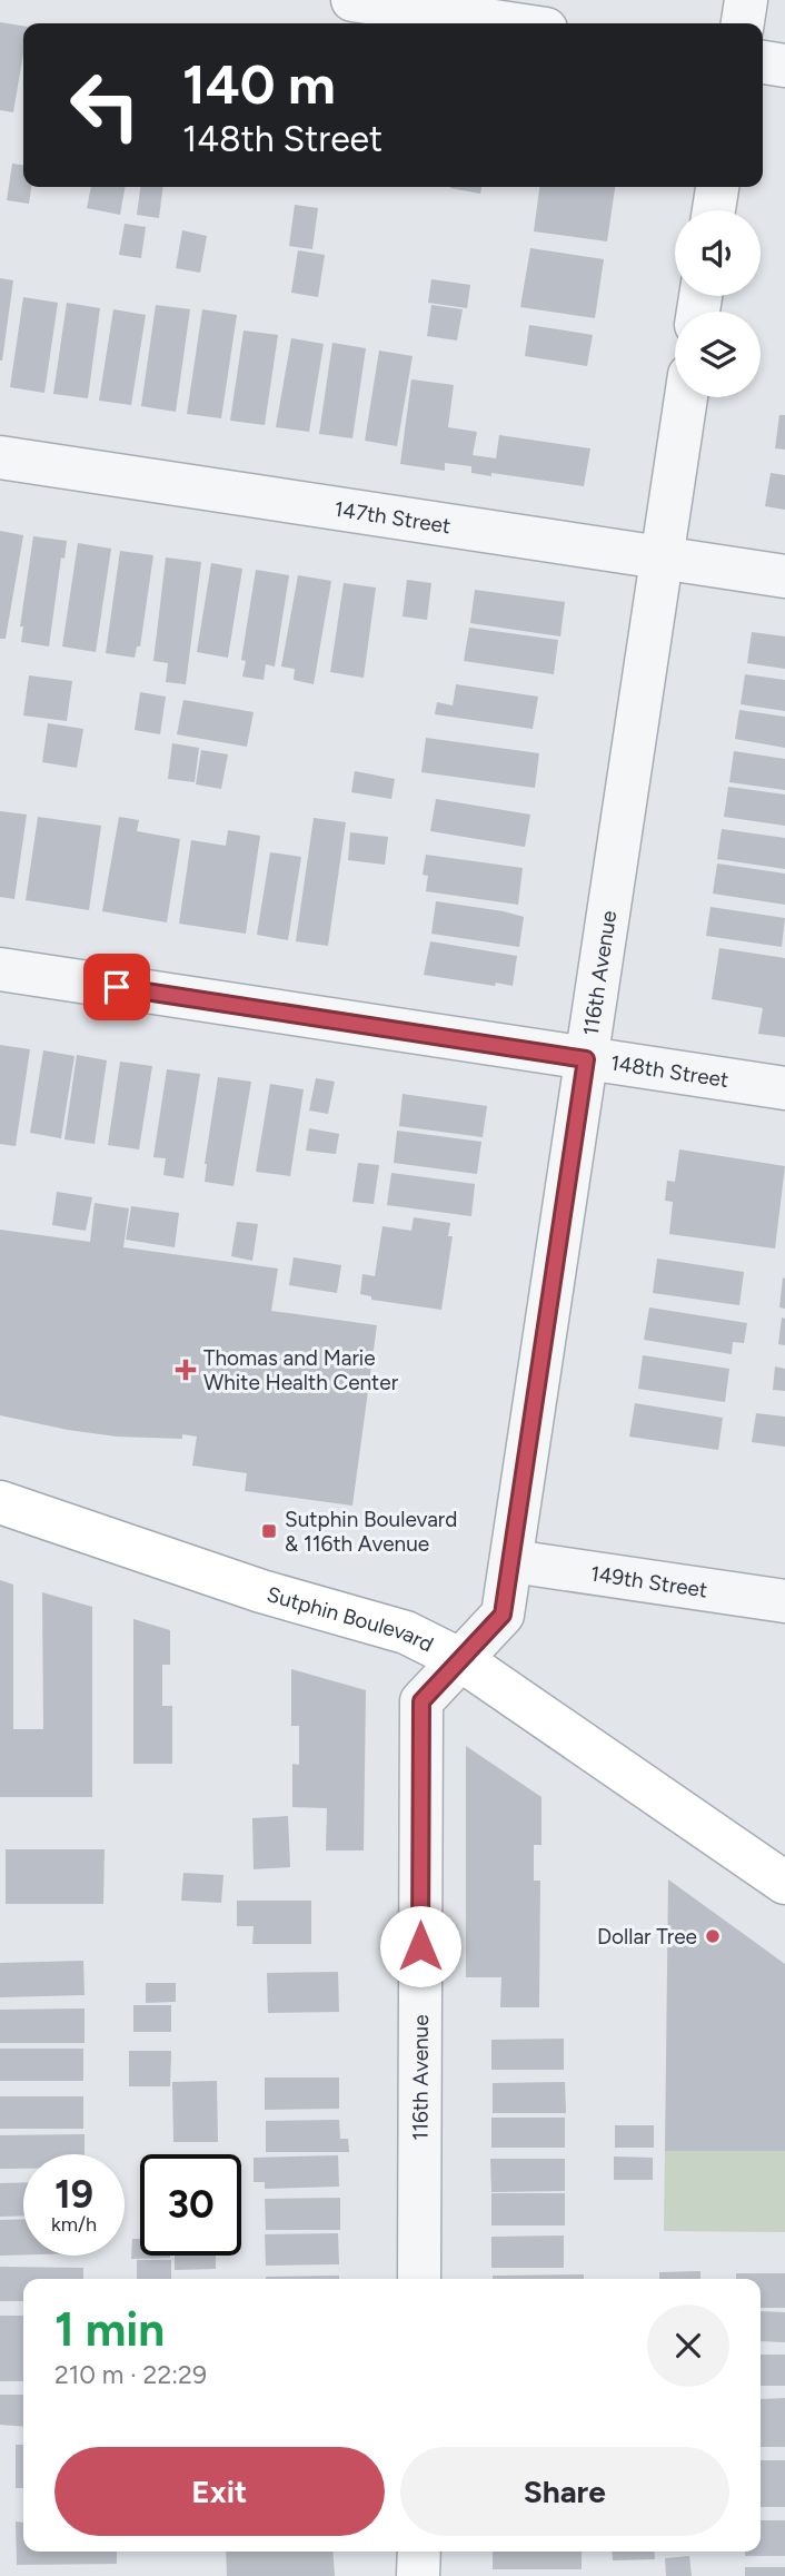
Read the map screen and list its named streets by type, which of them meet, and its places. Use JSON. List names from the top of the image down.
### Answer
{
  "streets": {
    "main road": ["Sutphin Boulevard"],
    "street": [
      "147th Street",
      "116th Avenue",
      "148th Street",
      "149th Street"
    ]
  },
  "crossings": [
    ["147th Street", "116th Avenue"],
    ["116th Avenue", "148th Street"],
    ["116th Avenue", "149th Street"],
    ["116th Avenue", "Sutphin Boulevard"]
  ],
  "places": {
    "health": ["Thomas and Marie White Health Center"],
    "transit": ["Sutphin Boulevard & 116th Avenue"],
    "other": ["Dollar Tree"]
  },
  "page": {
    "turn": ["140 m", "148th Street"],
    "speed": "19 km/h",
    "limit": "30",
    "heading": ["1 min", "210 m · 22:29"],
    "buttons": ["Exit", "Share"]
  }
}
